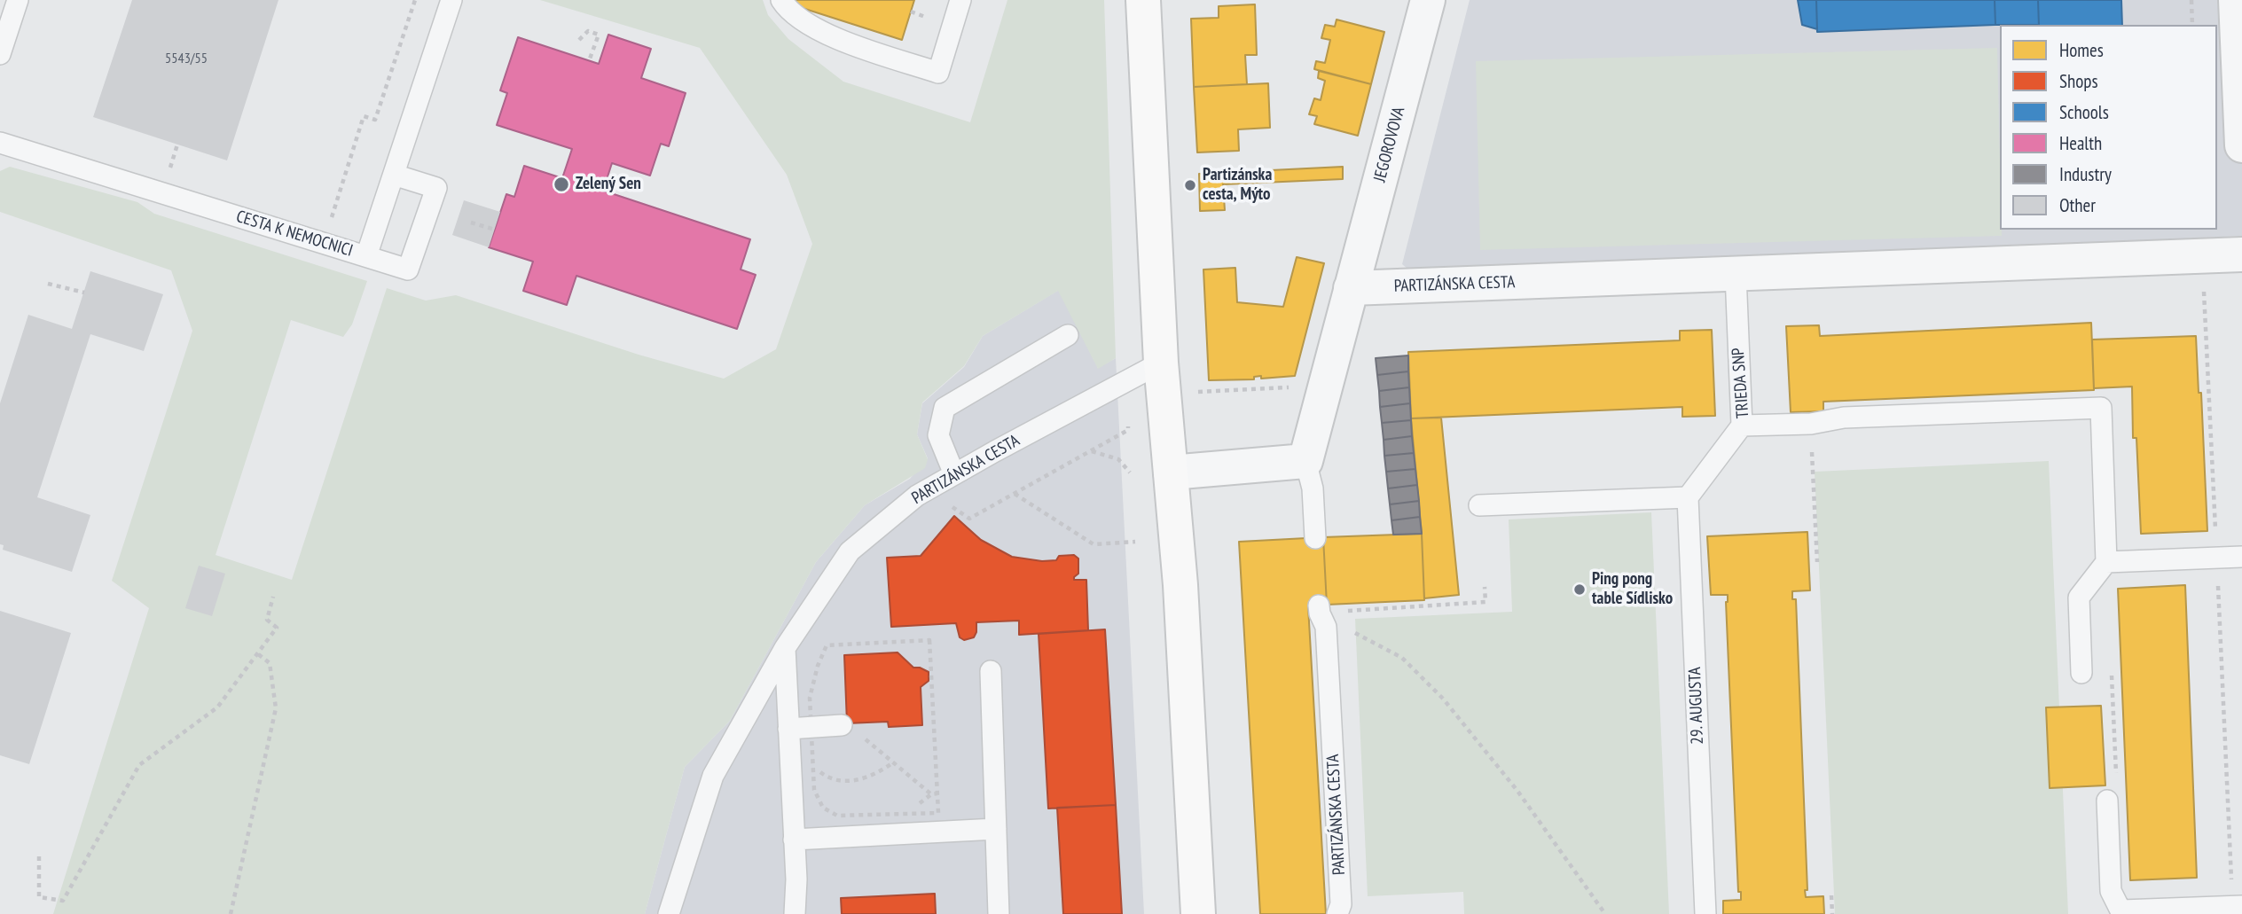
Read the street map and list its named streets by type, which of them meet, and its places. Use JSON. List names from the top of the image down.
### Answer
{
  "streets": {
    "street": ["JEGOROVOVA", "PARTIZÁNSKA CESTA"],
    "lane": ["CESTA K NEMOCNICI", "TRIEDA SNP", "29. AUGUSTA"]
  },
  "crossings": [
    ["JEGOROVOVA", "PARTIZÁNSKA CESTA"],
    ["PARTIZÁNSKA CESTA", "TRIEDA SNP"]
  ],
  "places": ["Zelený Sen", "Partizánska cesta, Mýto", "Ping pong table Sídlisko"],
  "house_numbers": ["5543/55"],
  "legend": [
    "Homes",
    "Shops",
    "Schools",
    "Health",
    "Industry",
    "Other"
  ]
}
